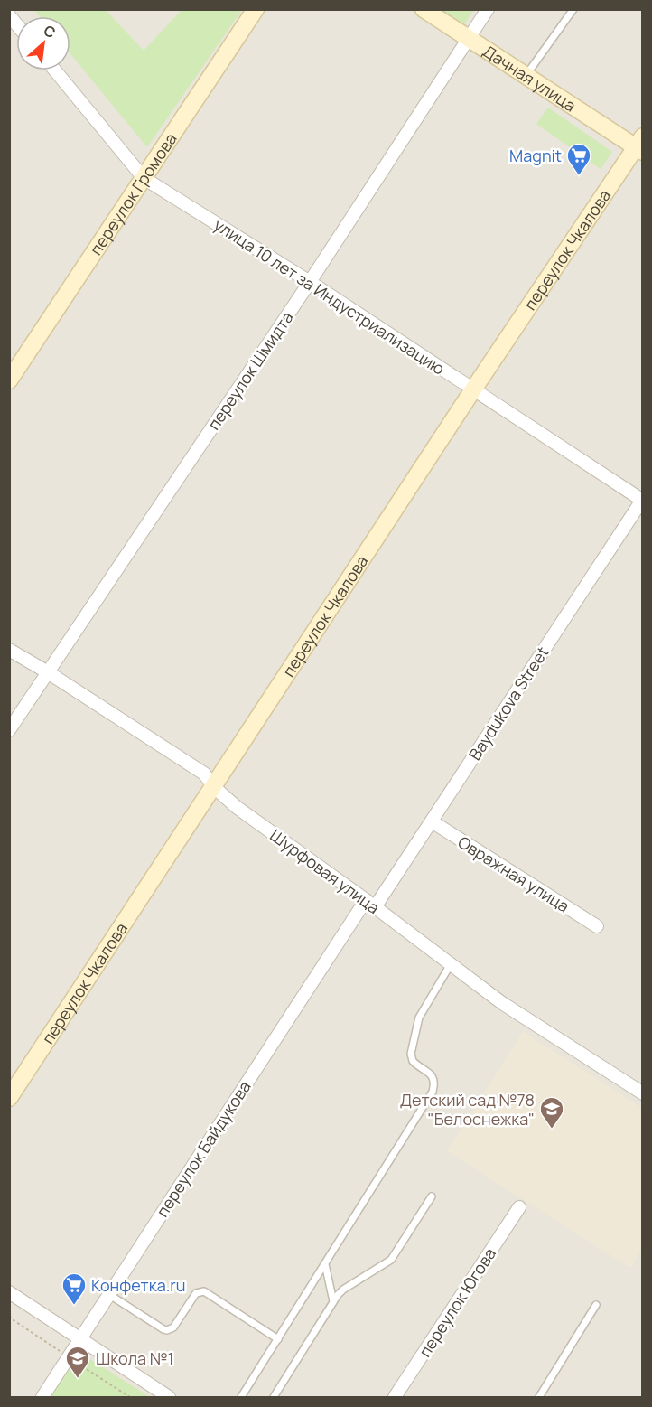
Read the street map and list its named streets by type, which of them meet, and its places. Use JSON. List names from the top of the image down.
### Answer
{
  "streets": {
    "street": [
      "Дачная улица",
      "переулок Громова",
      "переулок Чкалова",
      "улица 10 лет за Индустриализацию",
      "переулок Шмидта",
      "Baydukova Street",
      "Шурфовая улица",
      "Овражная улица",
      "переулок Байдукова",
      "переулок Югова"
    ]
  },
  "crossings": [
    ["Дачная улица", "переулок Чкалова"],
    ["Дачная улица", "переулок Шмидта"],
    ["переулок Громова", "улица 10 лет за Индустриализацию"],
    ["переулок Чкалова", "улица 10 лет за Индустриализацию"],
    ["переулок Чкалова", "Шурфовая улица"],
    ["улица 10 лет за Индустриализацию", "переулок Шмидта"],
    ["улица 10 лет за Индустриализацию", "Baydukova Street"],
    ["переулок Шмидта", "Шурфовая улица"],
    ["Baydukova Street", "Шурфовая улица"],
    ["Baydukova Street", "Овражная улица"],
    ["Baydukova Street", "переулок Байдукова"],
    ["Шурфовая улица", "переулок Байдукова"]
  ],
  "places": {
    "supermarket": ["Magnit", "Конфетка.ru"],
    "school or university": ["Детский сад №78 \"Белоснежка\"", "Школа №1"]
  },
  "north": "top right"
}
